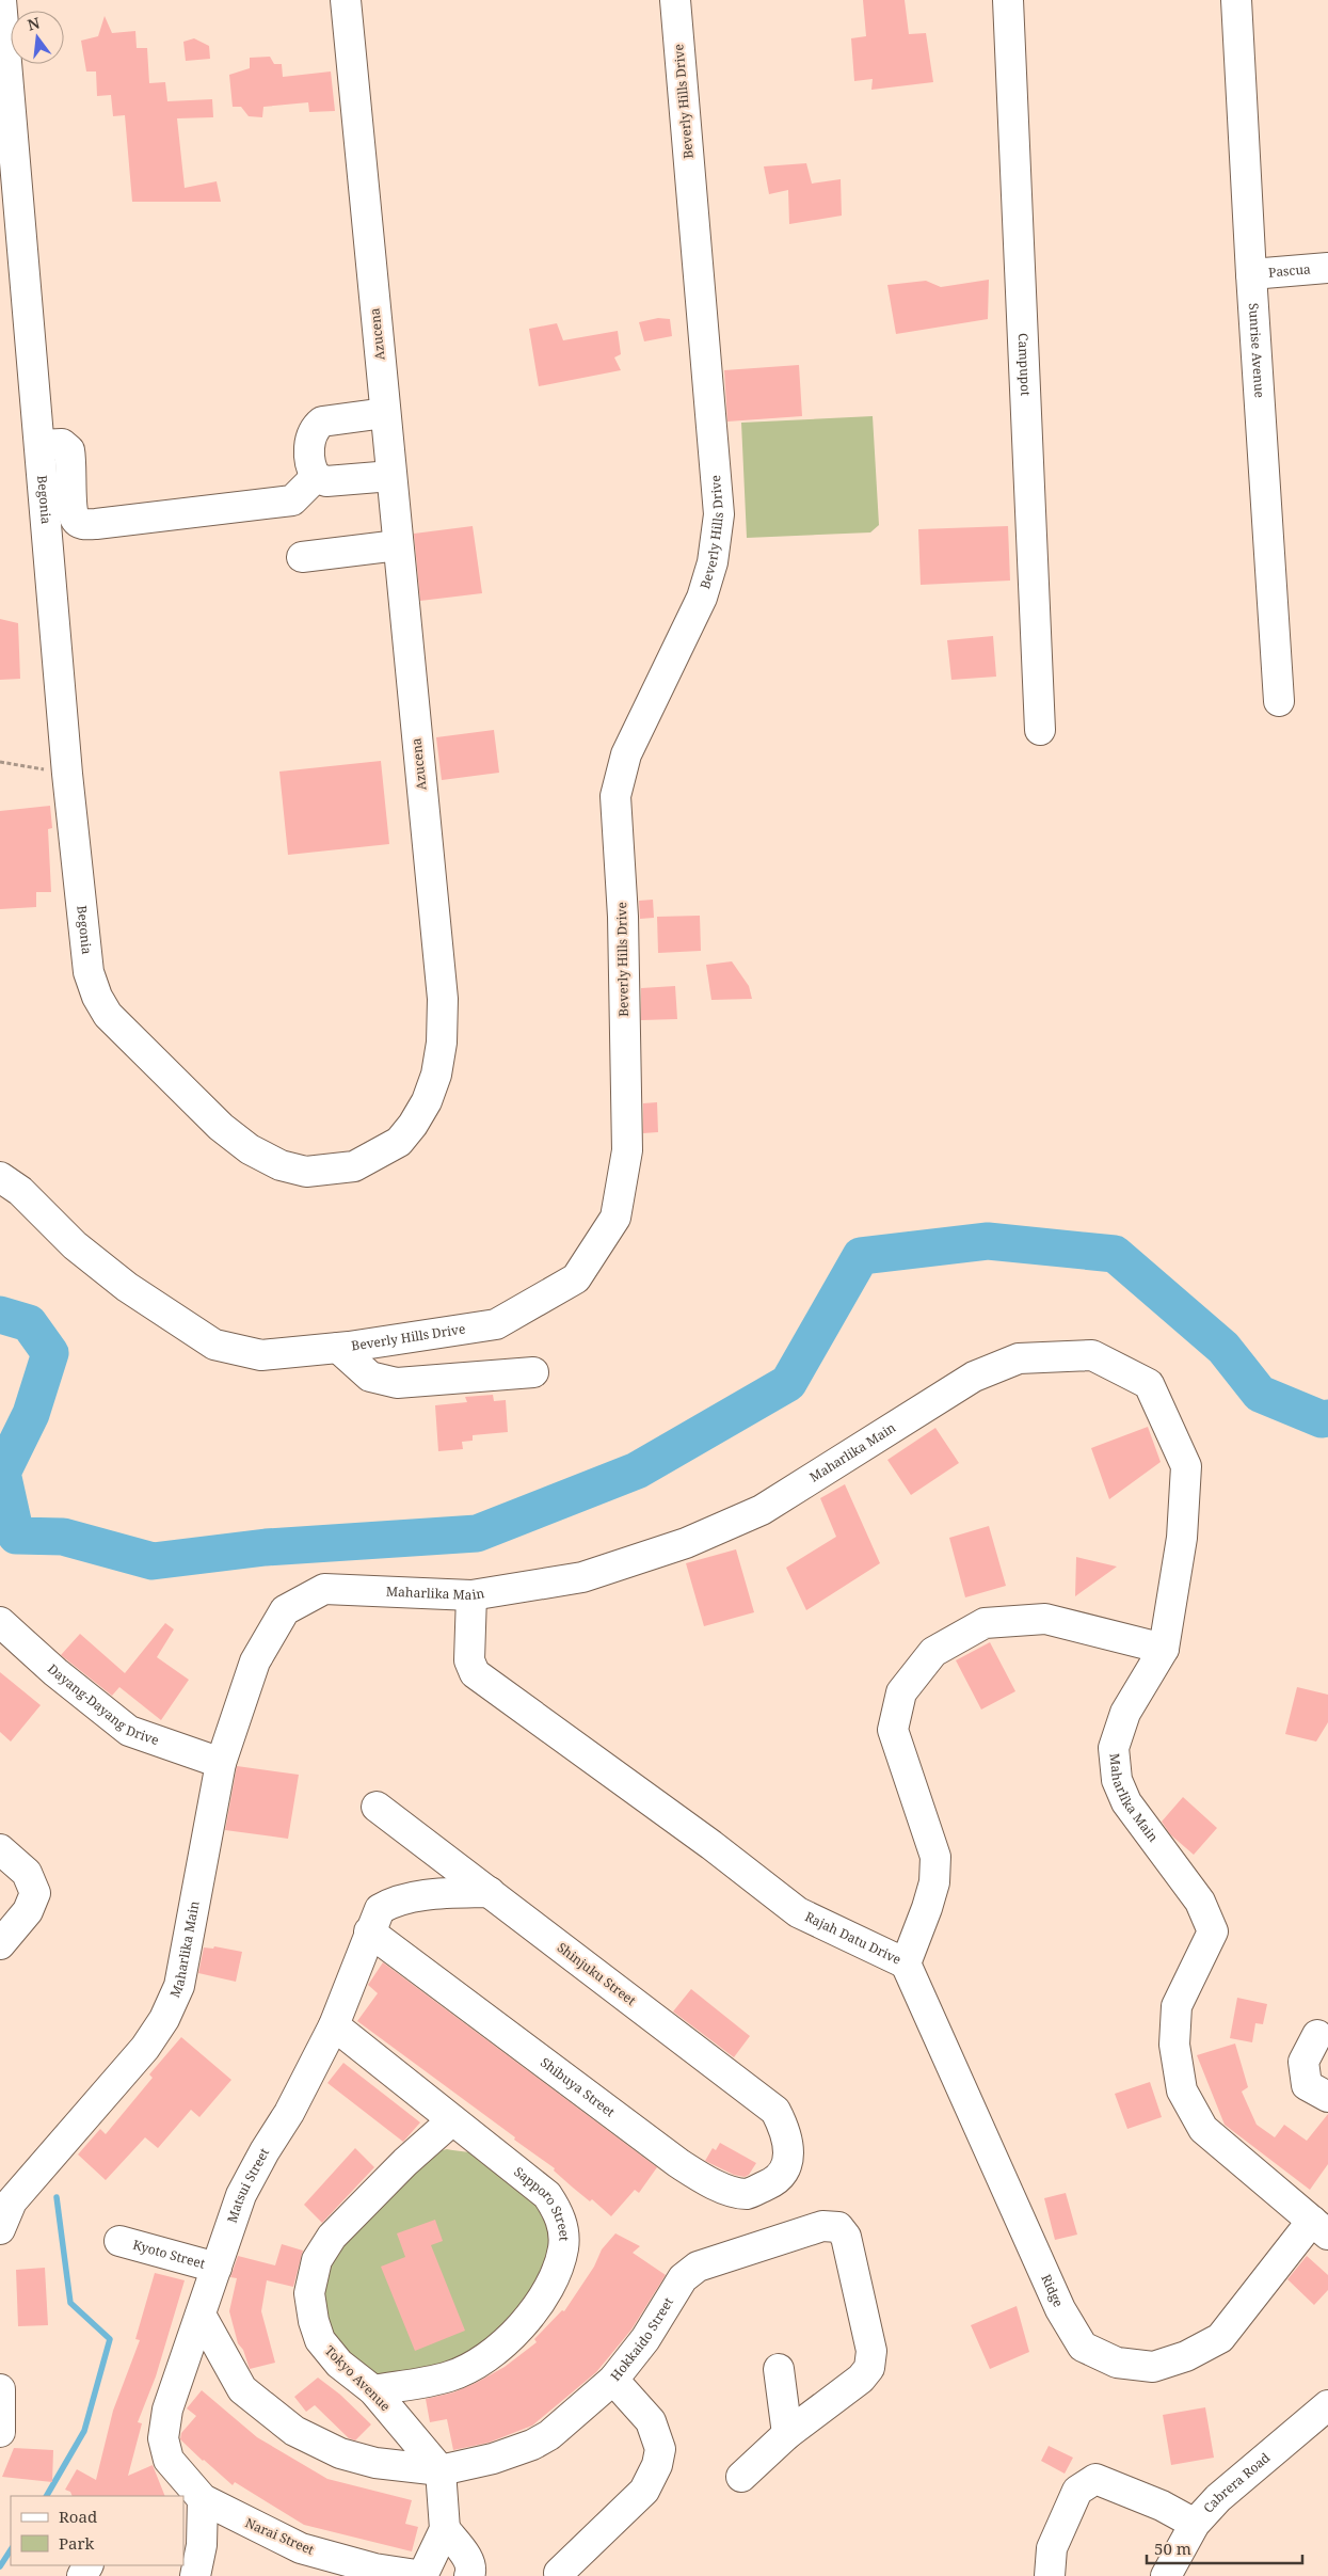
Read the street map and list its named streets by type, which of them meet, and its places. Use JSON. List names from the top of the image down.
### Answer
{
  "streets": {
    "street": [
      "Beverly Hills Drive",
      "Pascua",
      "Azucena",
      "Sunrise Avenue",
      "Campupot",
      "Begonia",
      "Maharlika Main",
      "Dayang-Dayang Drive",
      "Rajah Datu Drive",
      "Shinjuku Street",
      "Shibuya Street",
      "Matsui Street",
      "Sapporo Street",
      "Kyoto Street",
      "Ridge",
      "Hokkaido Street",
      "Tokyo Avenue",
      "Cabrera Road",
      "Narai Street"
    ]
  },
  "crossings": [
    ["Pascua", "Sunrise Avenue"],
    ["Azucena", "Begonia"],
    ["Maharlika Main", "Dayang-Dayang Drive"],
    ["Maharlika Main", "Rajah Datu Drive"],
    ["Maharlika Main", "Ridge"],
    ["Rajah Datu Drive", "Ridge"],
    ["Shinjuku Street", "Shibuya Street"],
    ["Shinjuku Street", "Matsui Street"],
    ["Shibuya Street", "Matsui Street"],
    ["Matsui Street", "Sapporo Street"],
    ["Matsui Street", "Kyoto Street"],
    ["Matsui Street", "Hokkaido Street"],
    ["Matsui Street", "Narai Street"],
    ["Sapporo Street", "Tokyo Avenue"],
    ["Hokkaido Street", "Tokyo Avenue"]
  ],
  "legend": ["Road", "Park"],
  "scale_bar": "50 m",
  "north": "top"
}
